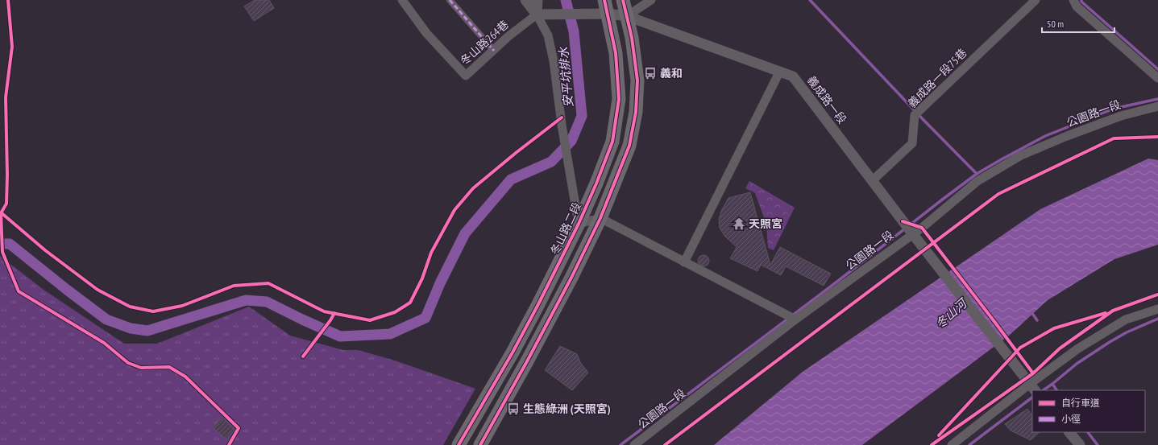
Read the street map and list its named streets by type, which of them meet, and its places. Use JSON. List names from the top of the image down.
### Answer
{
  "streets": {
    "main road": ["冬山路二段"],
    "street": [
      "冬山路264巷",
      "義成路一段75巷",
      "義成路一段",
      "公園路一段"
    ]
  },
  "crossings": [
    ["冬山路264巷", "義成路一段"],
    ["義成路一段75巷", "義成路一段"],
    ["義成路一段", "公園路一段"],
    ["義成路一段", "冬山路二段"]
  ],
  "water": ["安平坑排水", "冬山河"],
  "places": {
    "bus stop": ["義和", "生態綠洲 (天照宮)"],
    "temple": ["天照宮"]
  },
  "legend": ["自行車道", "小徑"],
  "scale_bar": "50 m"
}
